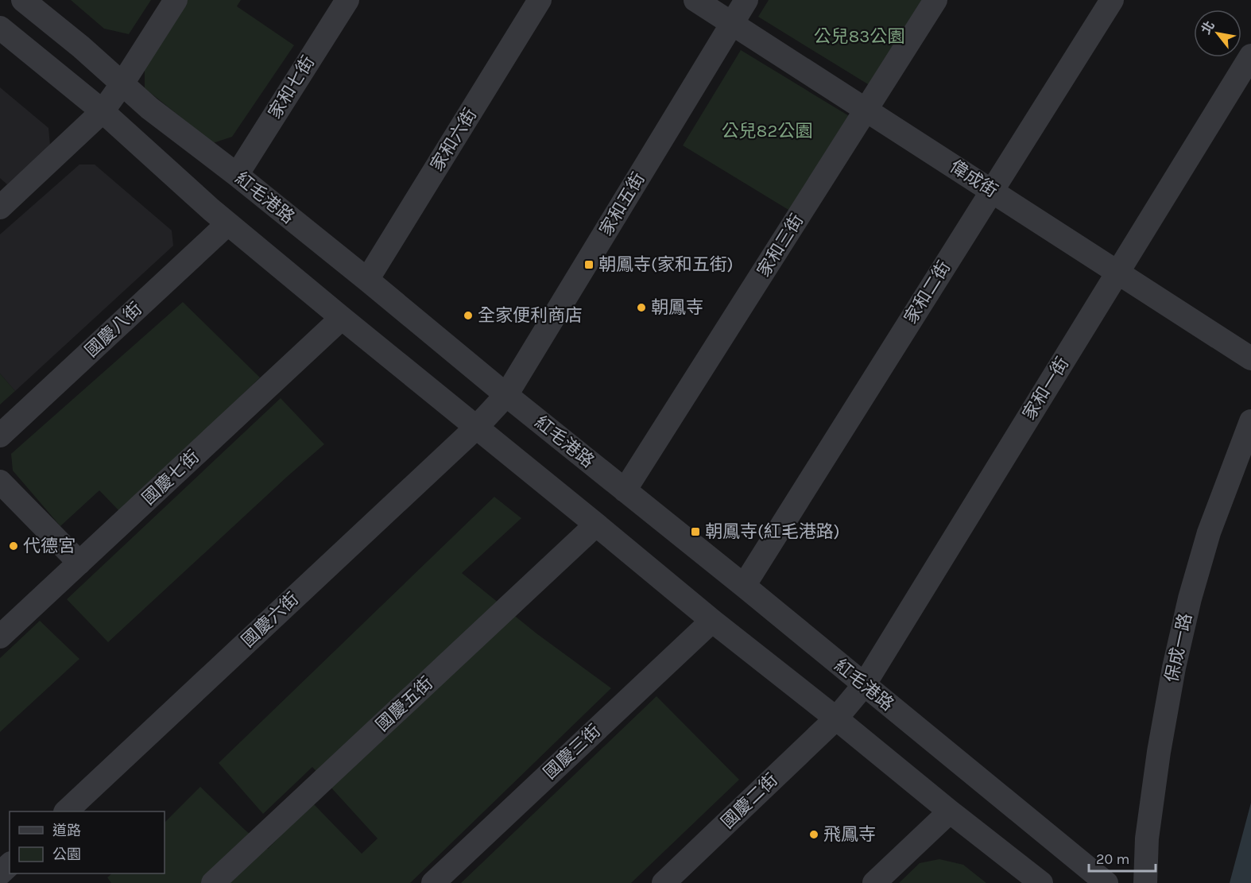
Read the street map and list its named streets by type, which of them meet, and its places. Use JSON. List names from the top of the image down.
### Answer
{
  "streets": {
    "street": [
      "家和七街",
      "家和六街",
      "偉成街",
      "紅毛港路",
      "家和五街",
      "家和三街",
      "家和二街",
      "國慶八街",
      "家和一街",
      "國慶七街",
      "國慶六街",
      "保成一路",
      "國慶五街",
      "國慶三街",
      "國慶二街"
    ]
  },
  "crossings": [
    ["家和七街", "紅毛港路"],
    ["家和六街", "紅毛港路"],
    ["偉成街", "家和五街"],
    ["偉成街", "家和三街"],
    ["偉成街", "家和二街"],
    ["偉成街", "家和一街"],
    ["紅毛港路", "家和五街"],
    ["紅毛港路", "家和三街"],
    ["紅毛港路", "家和二街"],
    ["紅毛港路", "家和一街"],
    ["家和五街", "國慶六街"],
    ["家和一街", "國慶二街"]
  ],
  "parks": ["公兒83公園", "公兒82公園"],
  "places": {
    "transit": ["朝鳳寺(家和五街)", "朝鳳寺(紅毛港路)"],
    "other": [
      "朝鳳寺",
      "全家便利商店",
      "代德宮",
      "飛鳳寺"
    ]
  },
  "legend": ["道路", "公園"],
  "scale_bar": "20 m",
  "north": "top left"
}
